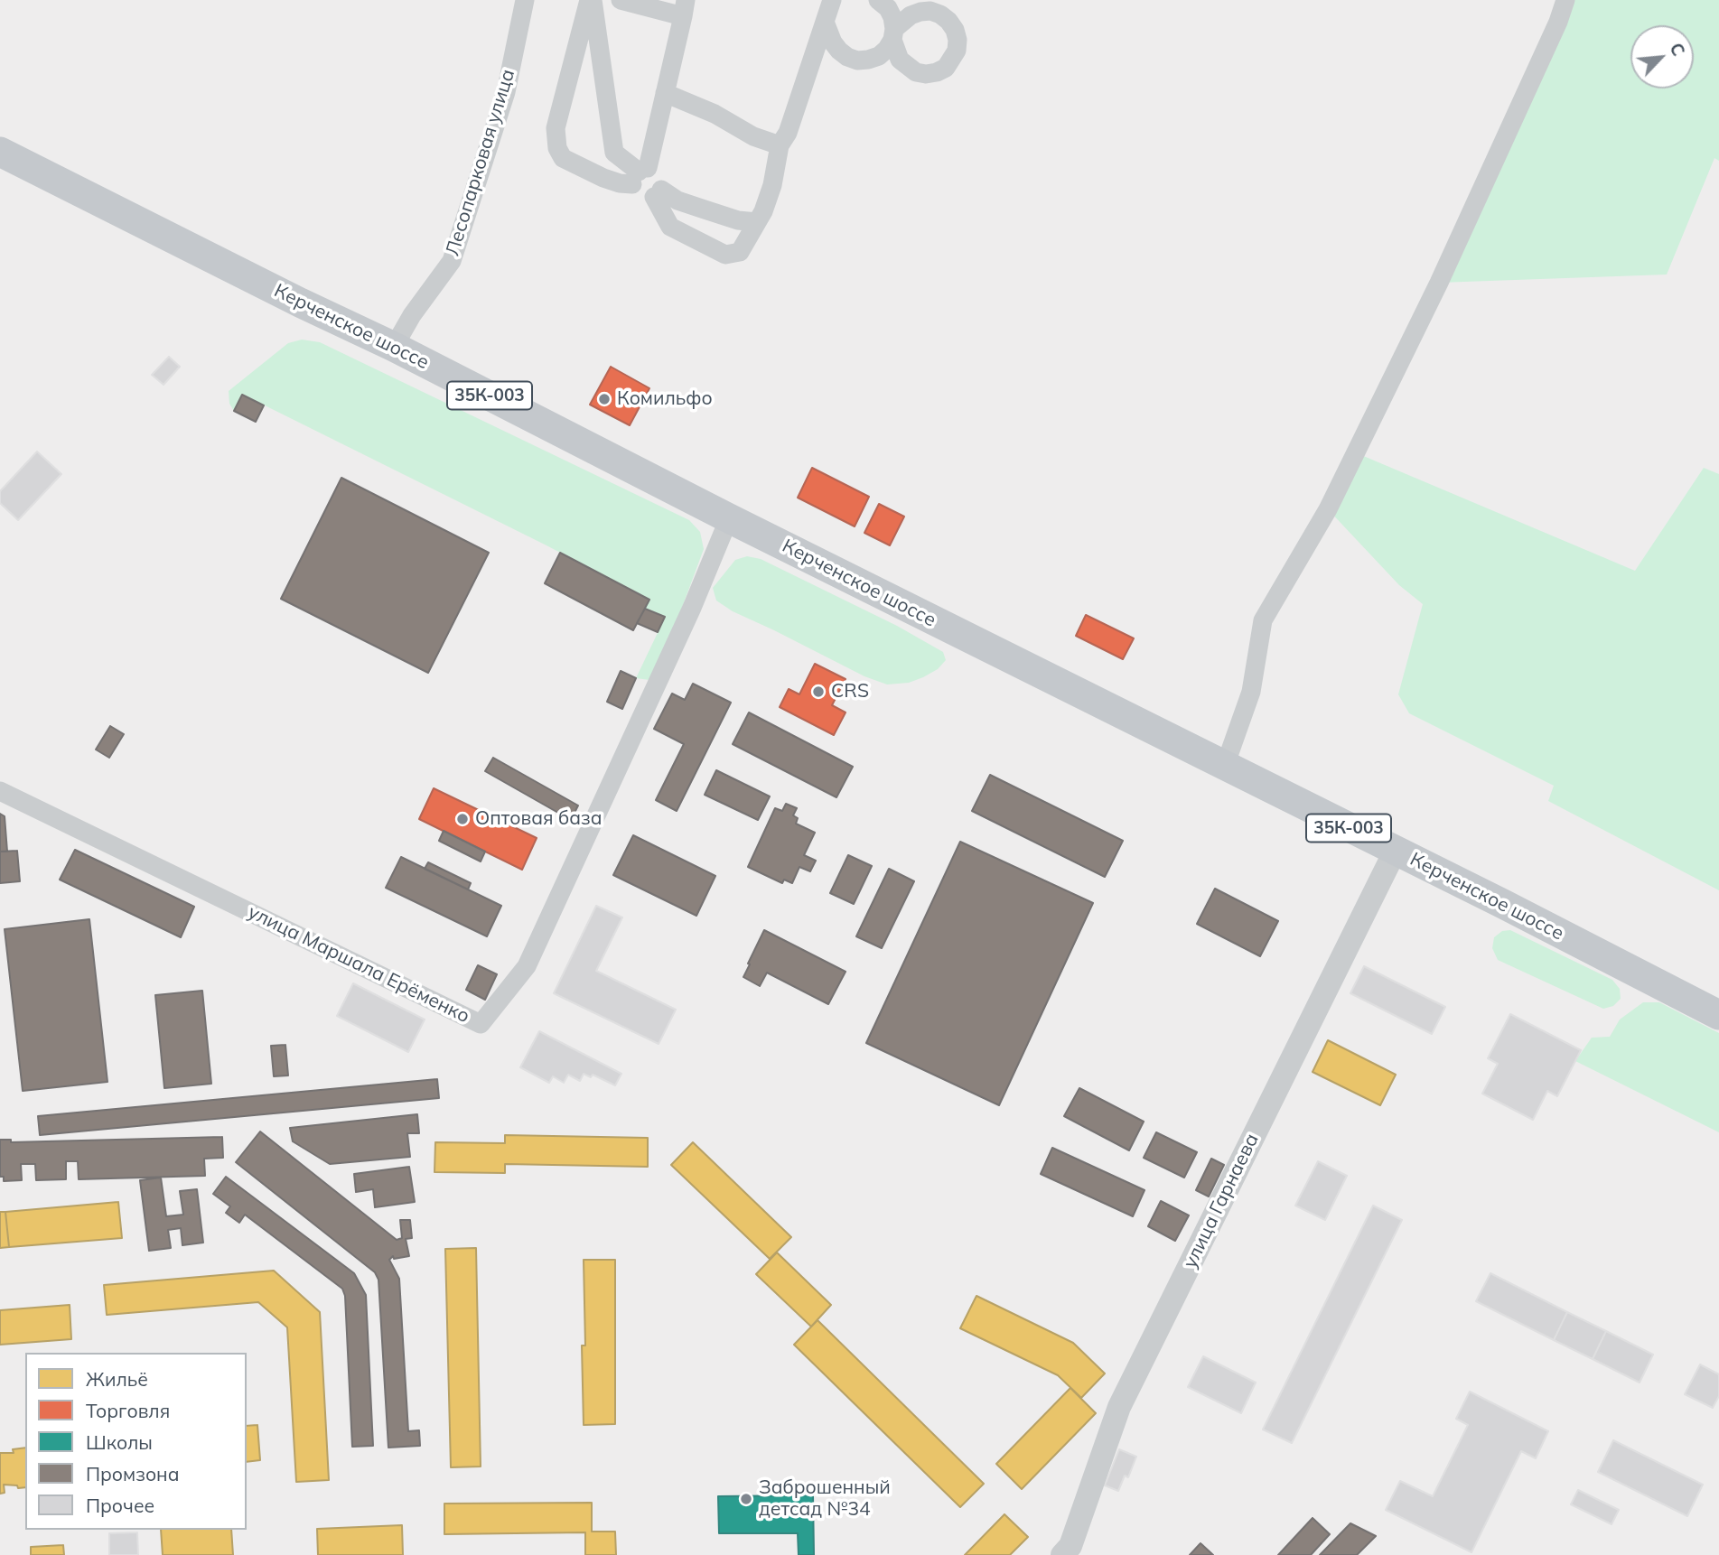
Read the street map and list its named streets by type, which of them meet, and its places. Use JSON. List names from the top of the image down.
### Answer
{
  "streets": {
    "main road": ["Керченское шоссе", "35К-003"],
    "street": ["Лесопарковая улица", "улица Маршала Ерёменко", "улица Гарнаева"]
  },
  "crossings": [
    ["Лесопарковая улица", "Керченское шоссе"],
    ["Керченское шоссе", "улица Маршала Ерёменко"],
    ["Керченское шоссе", "улица Гарнаева"]
  ],
  "places": [
    "Комильфо",
    "CRS",
    "Оптовая база",
    "Заброшенный детсад №34"
  ],
  "legend": [
    "Жильё",
    "Торговля",
    "Школы",
    "Промзона",
    "Прочее"
  ],
  "north": "top right"
}
